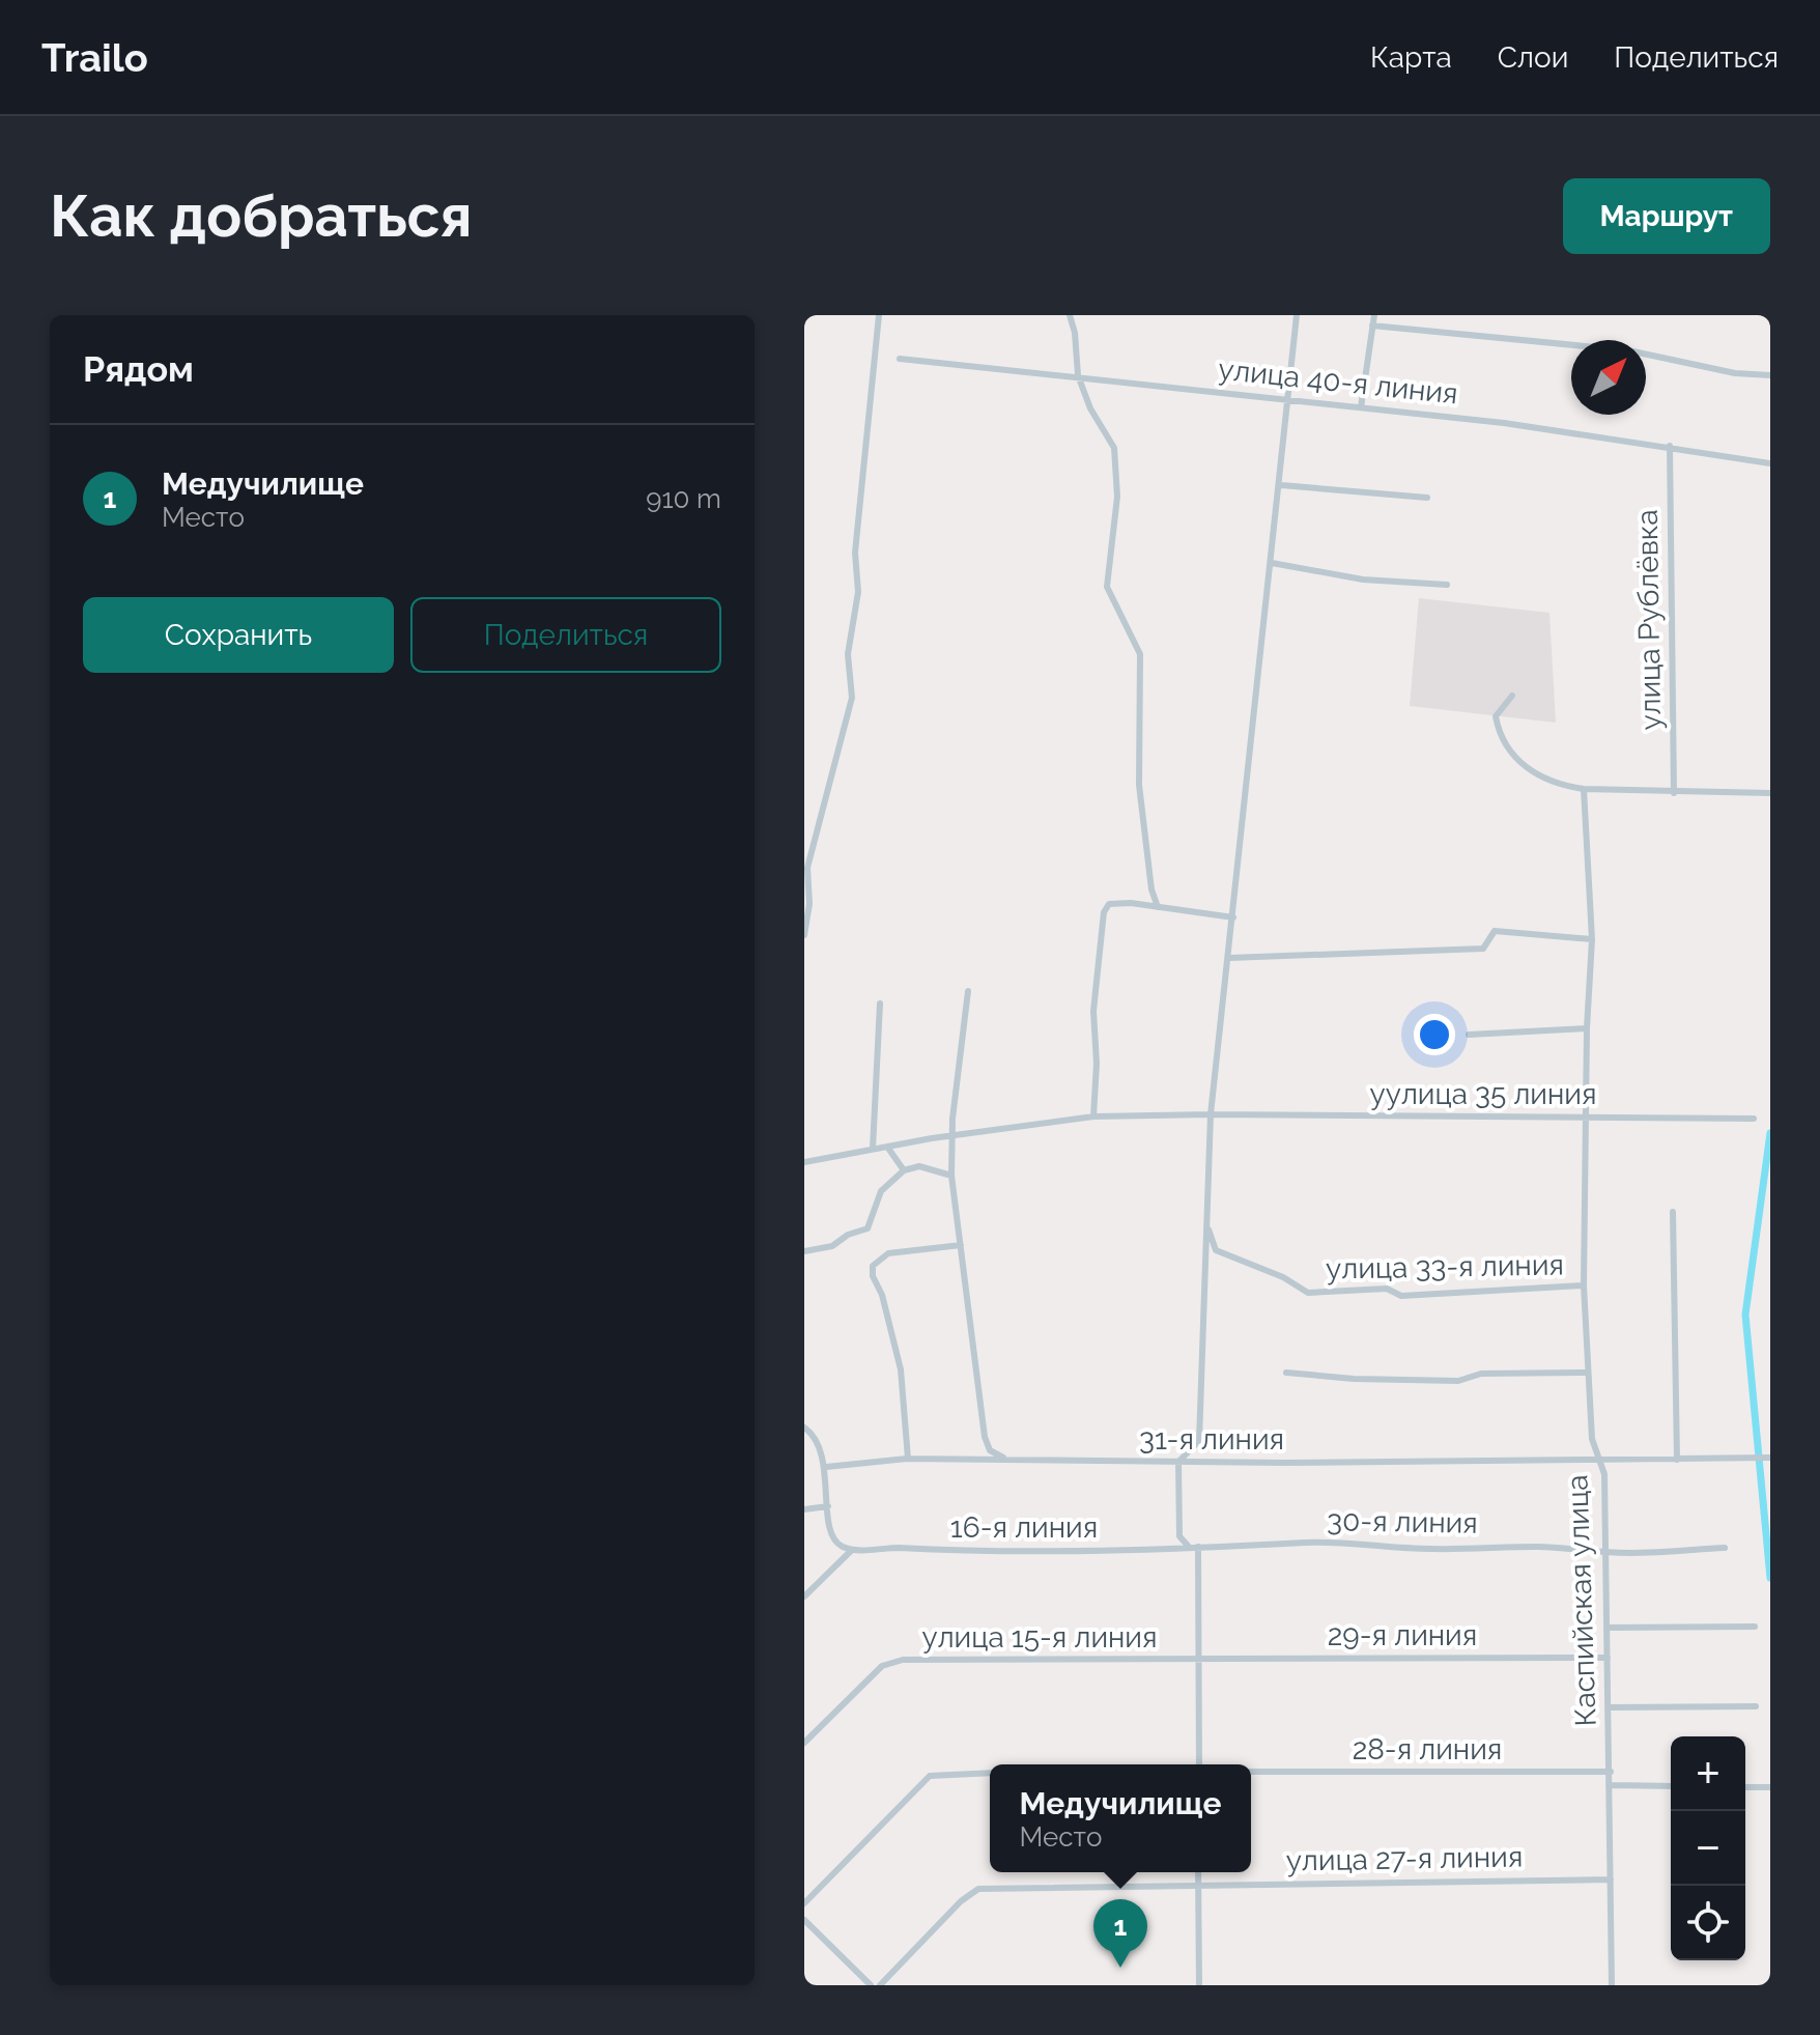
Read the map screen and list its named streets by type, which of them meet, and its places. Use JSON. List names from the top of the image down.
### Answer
{
  "streets": {
    "street": [
      "улица 40-я линия",
      "улица Рублёвка",
      "уулица 35 линия",
      "улица 33-я линия",
      "31-я линия",
      "30-я линия",
      "16-я линия",
      "Каспийская улица",
      "29-я линия",
      "улица 15-я линия",
      "28-я линия",
      "улица 27-я линия"
    ]
  },
  "crossings": [
    ["улица 40-я линия", "улица Рублёвка"],
    ["уулица 35 линия", "Каспийская улица"],
    ["улица 33-я линия", "Каспийская улица"],
    ["31-я линия", "Каспийская улица"],
    ["30-я линия", "16-я линия"],
    ["30-я линия", "Каспийская улица"],
    ["Каспийская улица", "29-я линия"],
    ["Каспийская улица", "28-я линия"],
    ["Каспийская улица", "улица 27-я линия"],
    ["29-я линия", "улица 15-я линия"]
  ],
  "north": "top right",
  "page": {
    "header": "Trailo",
    "nav": ["Карта", "Слои", "Поделиться"],
    "buttons": [
      "Маршрут",
      ["Сохранить", "Поделиться"]
    ],
    "title": "Как добраться",
    "heading": "Рядом",
    "list": [
      {
        "mark": "1",
        "name": "Медучилище",
        "note": "Место",
        "value": "910 m"
      }
    ],
    "map_buttons": ["+", "−"],
    "popup": ["Медучилище", "Место"],
    "pins": "1"
  }
}
